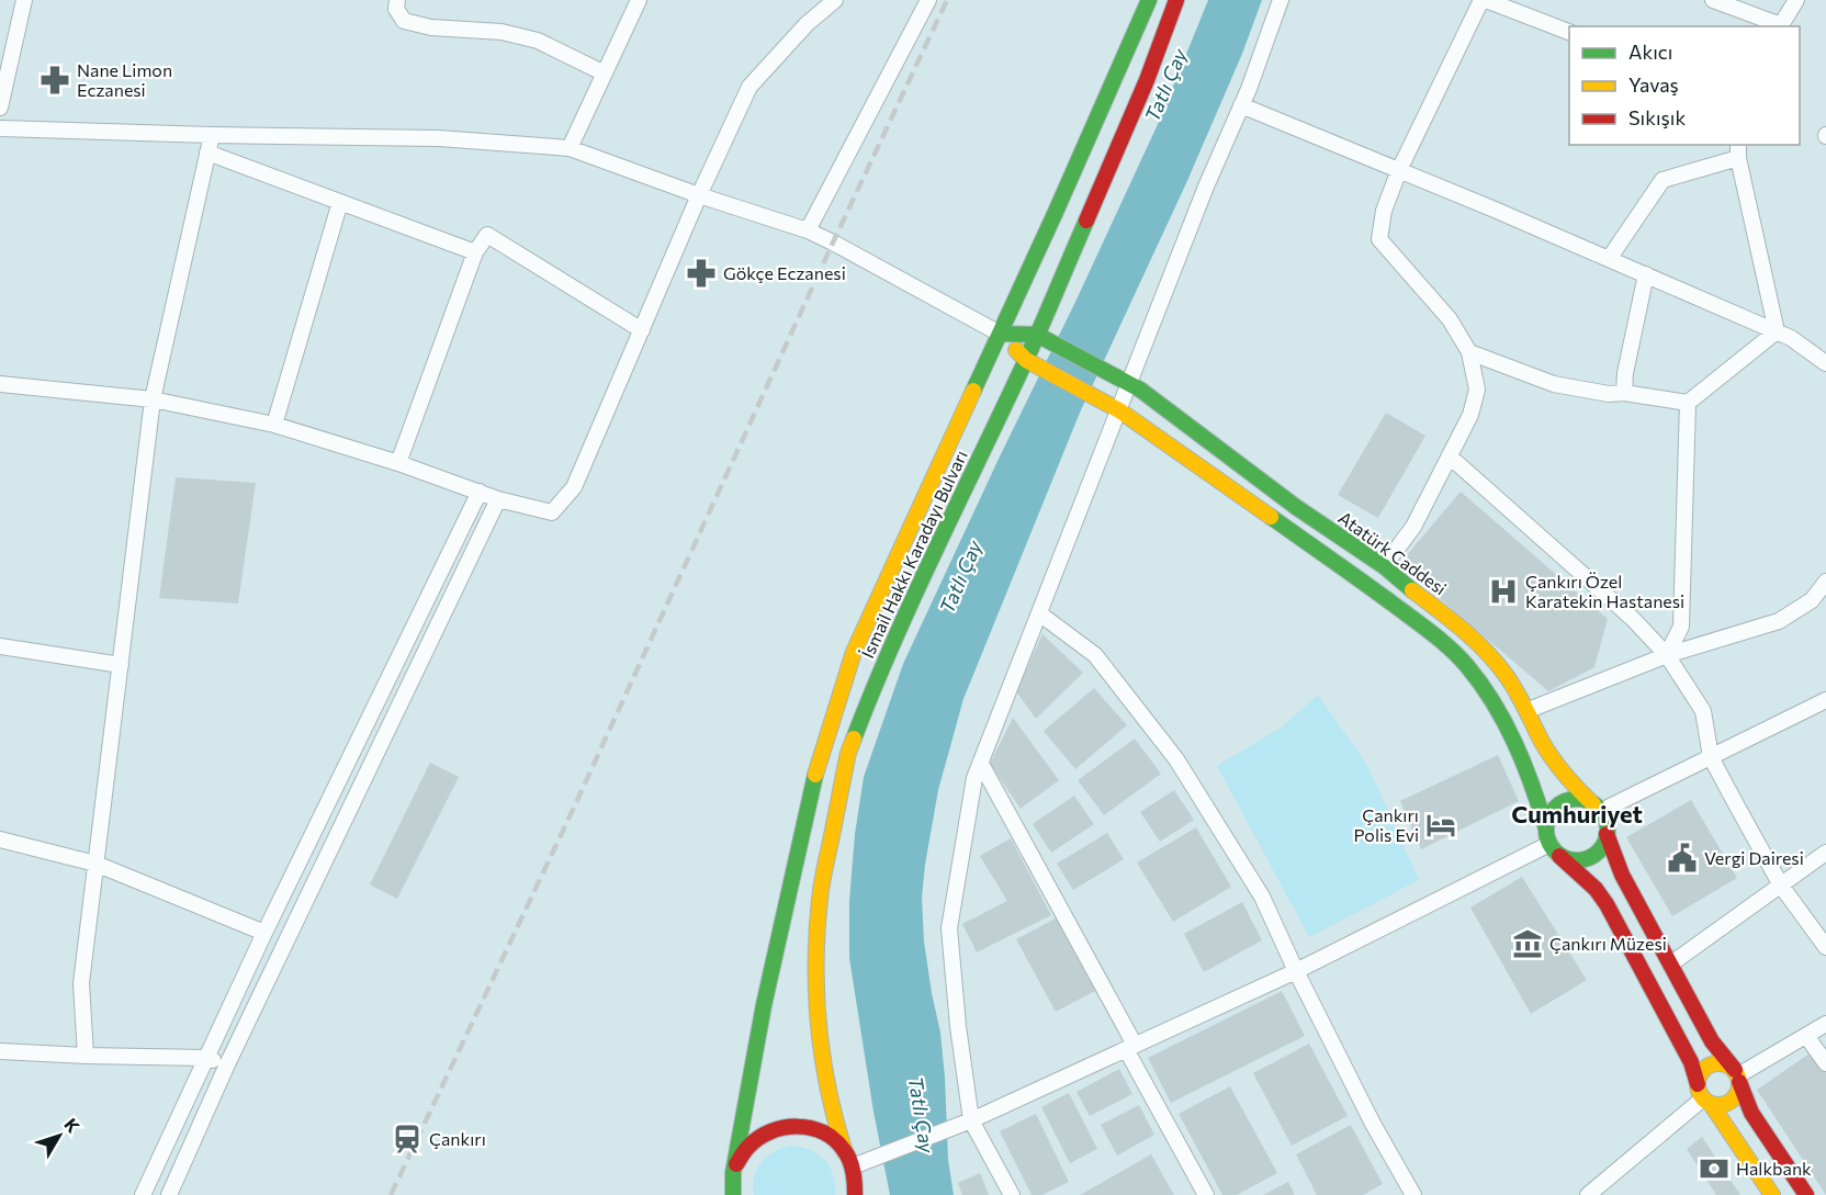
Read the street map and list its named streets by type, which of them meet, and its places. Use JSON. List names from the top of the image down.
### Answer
{
  "streets": {
    "main road": ["Atatürk Caddesi", "İsmail Hakkı Karadayı Bulvarı"]
  },
  "crossings": [
    ["Atatürk Caddesi", "İsmail Hakkı Karadayı Bulvarı"]
  ],
  "districts": ["Cumhuriyet"],
  "water": ["Tatlı Çay"],
  "places": {
    "pharmacy": ["Nane Limon Eczanesi", "Gökçe Eczanesi"],
    "hospital": ["Çankırı Özel Karatekin Hastanesi"],
    "hotel": ["Çankırı Polis Evi"],
    "public building": ["Vergi Dairesi"],
    "museum": ["Çankırı Müzesi"],
    "station": ["Çankırı"],
    "bank": ["Halkbank"]
  },
  "legend": ["Akıcı", "Yavaş", "Sıkışık"],
  "north": "top right"
}
